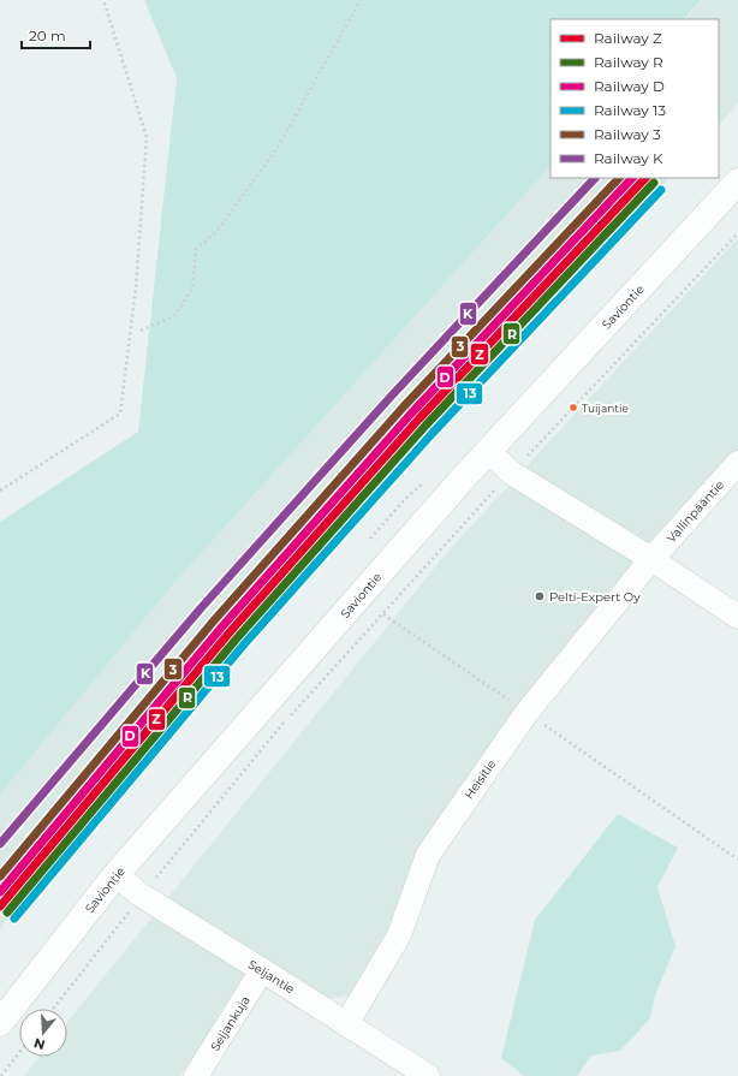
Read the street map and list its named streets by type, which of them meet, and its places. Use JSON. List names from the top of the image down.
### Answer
{
  "streets": {
    "main road": ["Saviontie"],
    "street": [
      "Vallinpääntie",
      "Heisitie",
      "Seljantie",
      "Seljankuja"
    ]
  },
  "crossings": [
    ["Saviontie", "Seljantie"],
    ["Vallinpääntie", "Heisitie"],
    ["Heisitie", "Seljantie"],
    ["Seljantie", "Seljankuja"]
  ],
  "places": ["Tuijantie", "Pelti-Expert Oy"],
  "lines": [
    "rail line Z",
    "rail line D",
    "rail line 3",
    "rail line K",
    "rail line R",
    "rail line 13"
  ],
  "legend": [
    "Railway Z",
    "Railway R",
    "Railway D",
    "Railway 13",
    "Railway 3",
    "Railway K"
  ],
  "scale_bar": "20 m",
  "north": "bottom"
}
